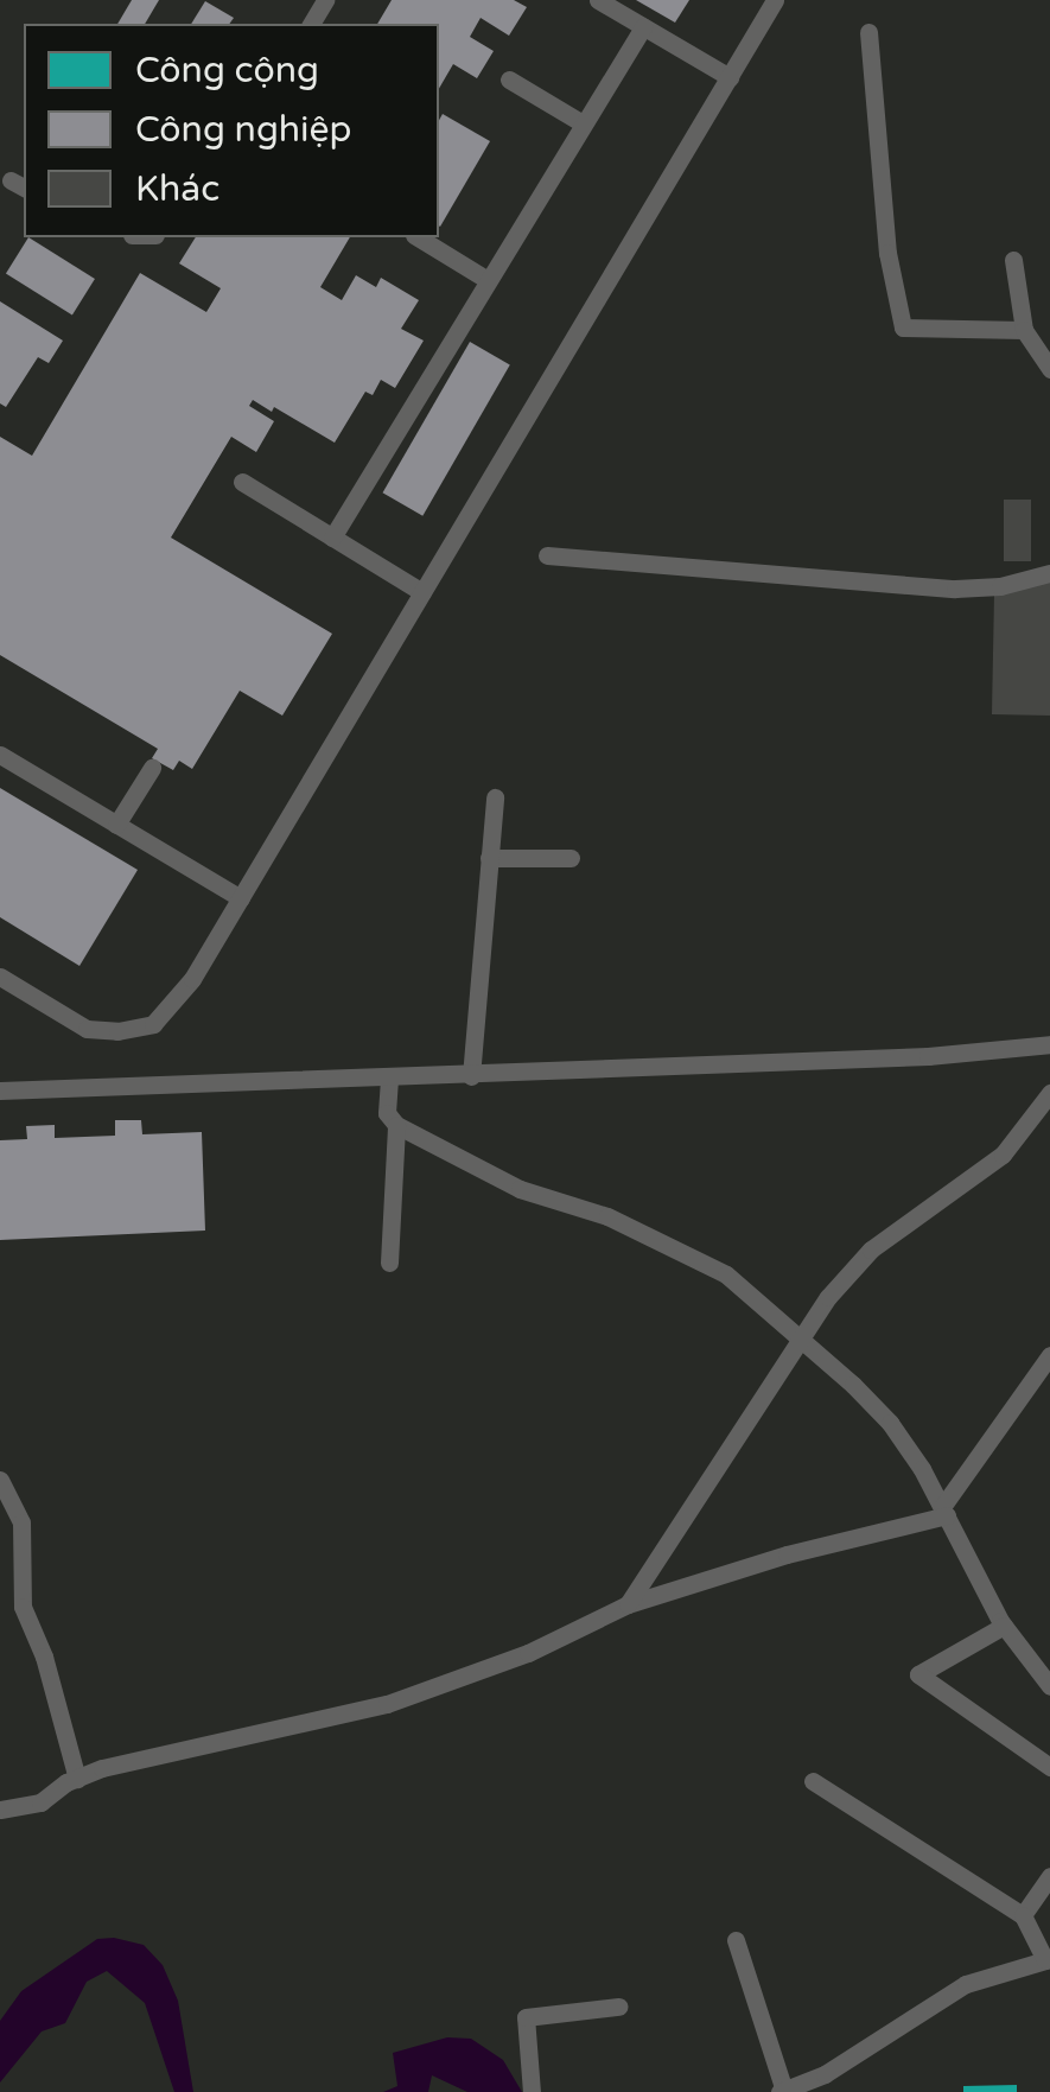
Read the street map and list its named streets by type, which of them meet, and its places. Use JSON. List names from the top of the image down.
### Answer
{
  "legend": ["Công cộng", "Công nghiệp", "Khác"]
}
